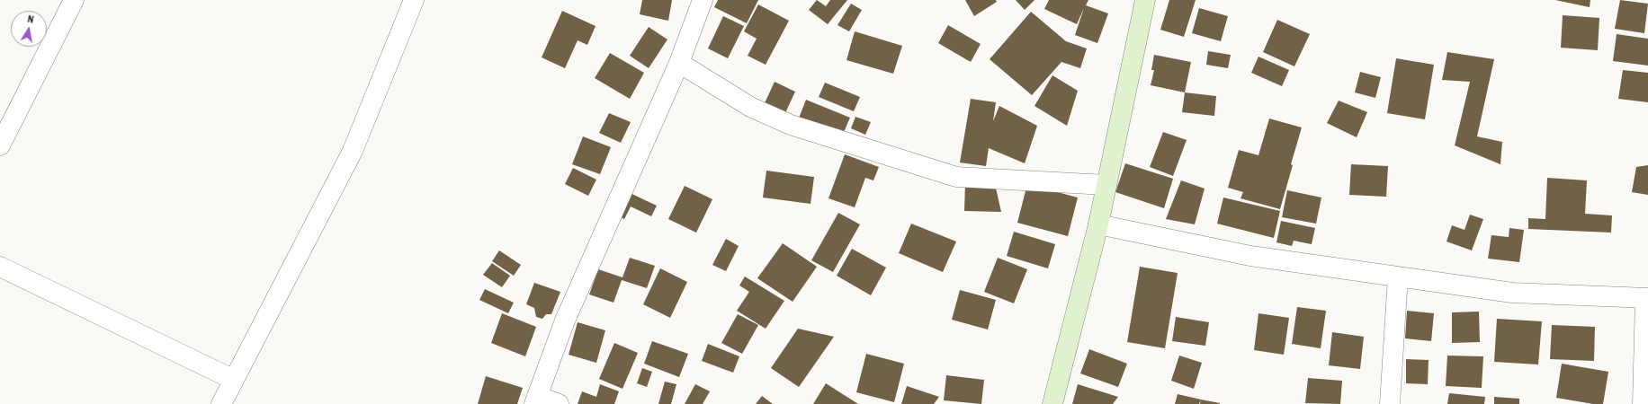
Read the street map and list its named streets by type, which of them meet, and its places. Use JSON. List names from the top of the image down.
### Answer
{
  "north": "top"
}
